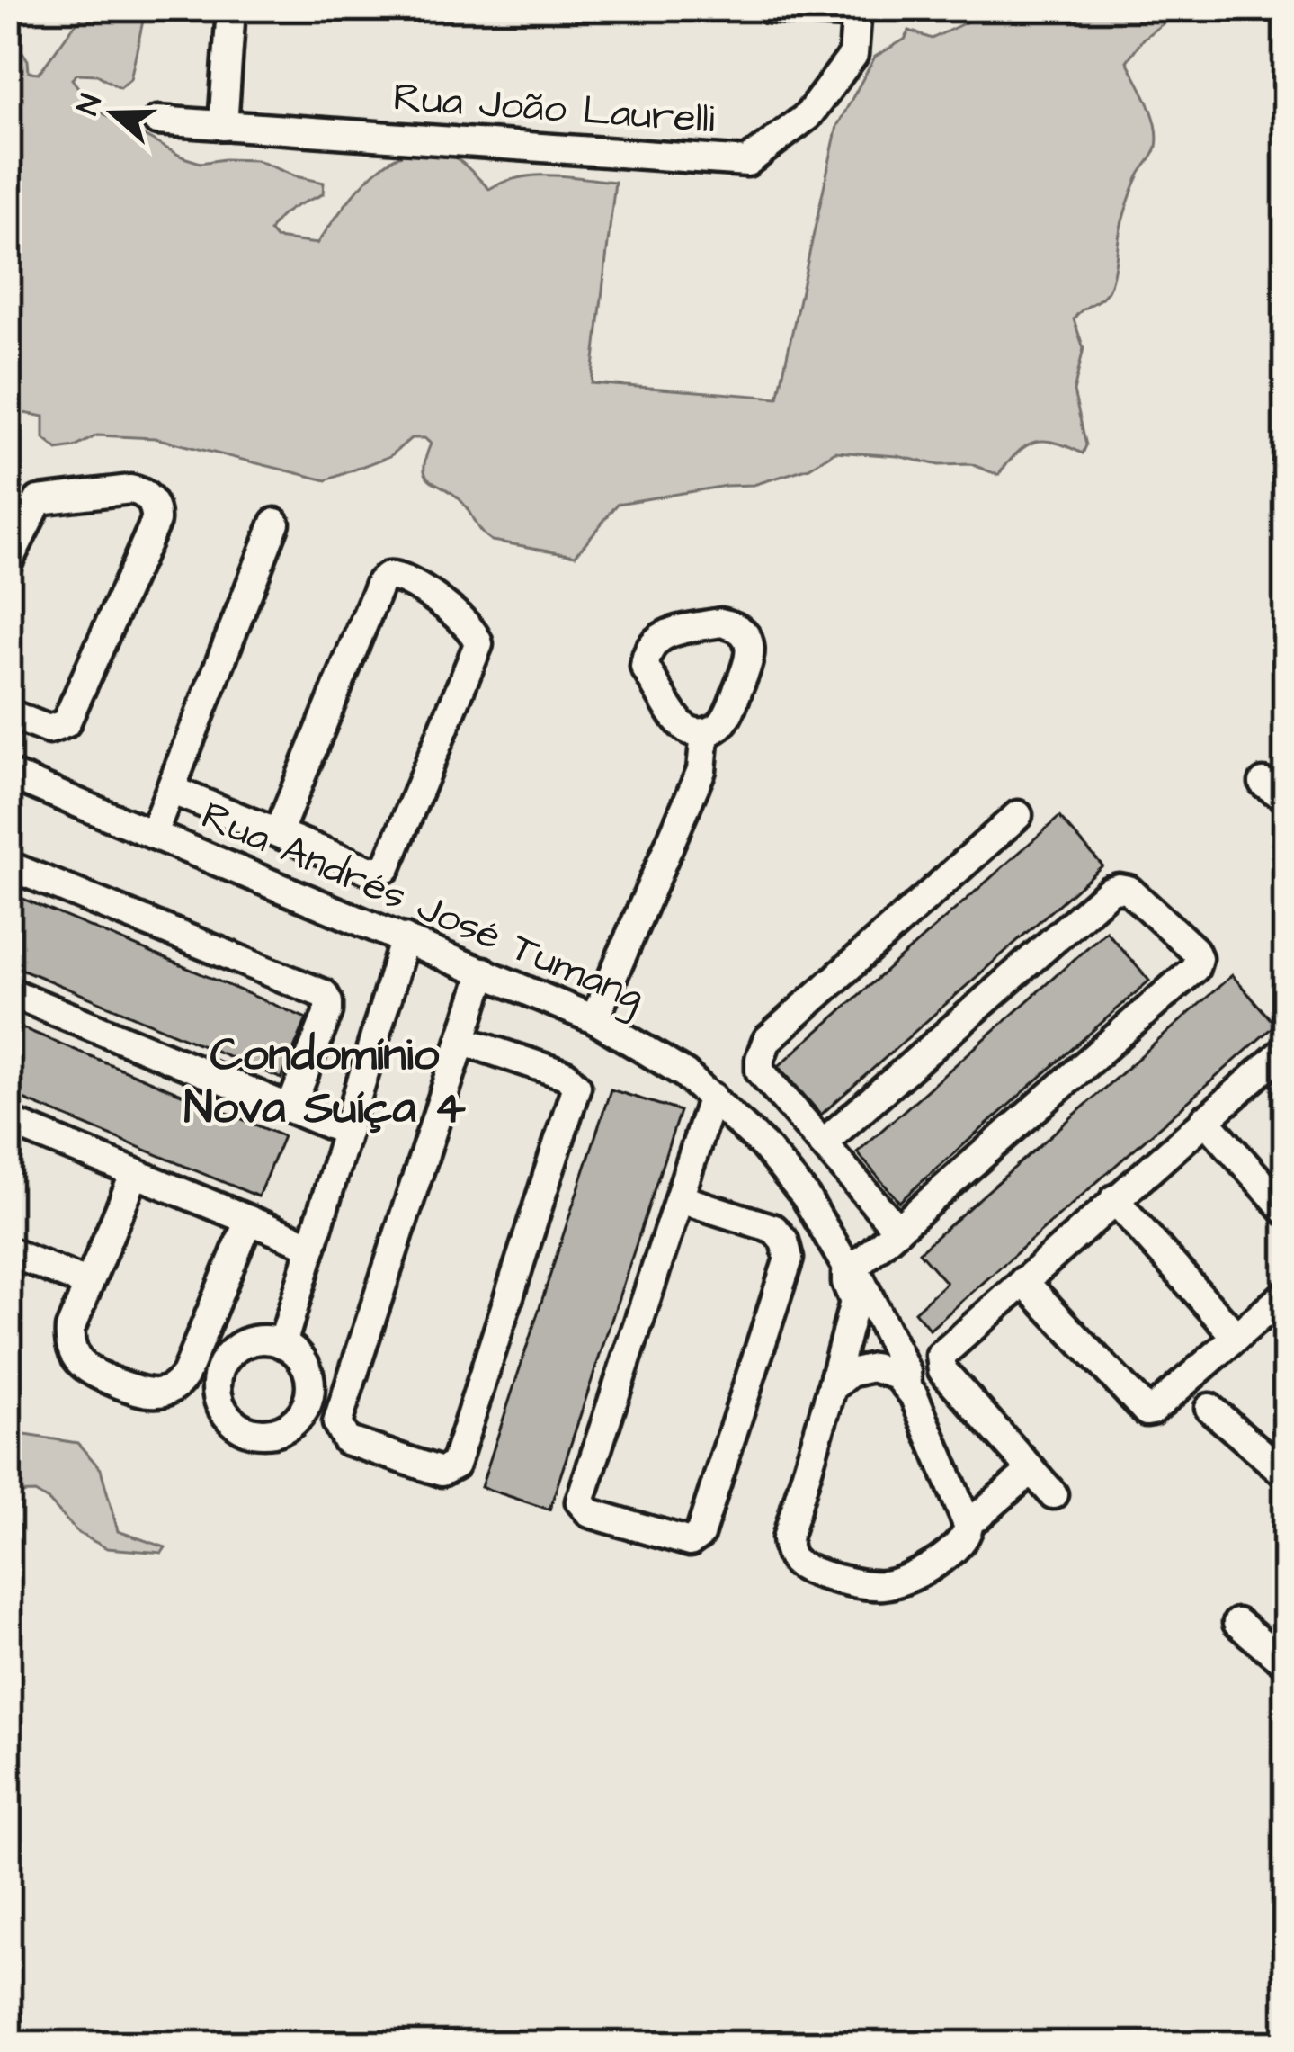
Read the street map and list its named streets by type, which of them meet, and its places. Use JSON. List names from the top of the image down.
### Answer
{
  "streets": {
    "street": ["Rua João Laurelli", "Rua Andrés José Tumang"]
  },
  "districts": ["Condomínio Nova Suíça 4"],
  "north": "left"
}
